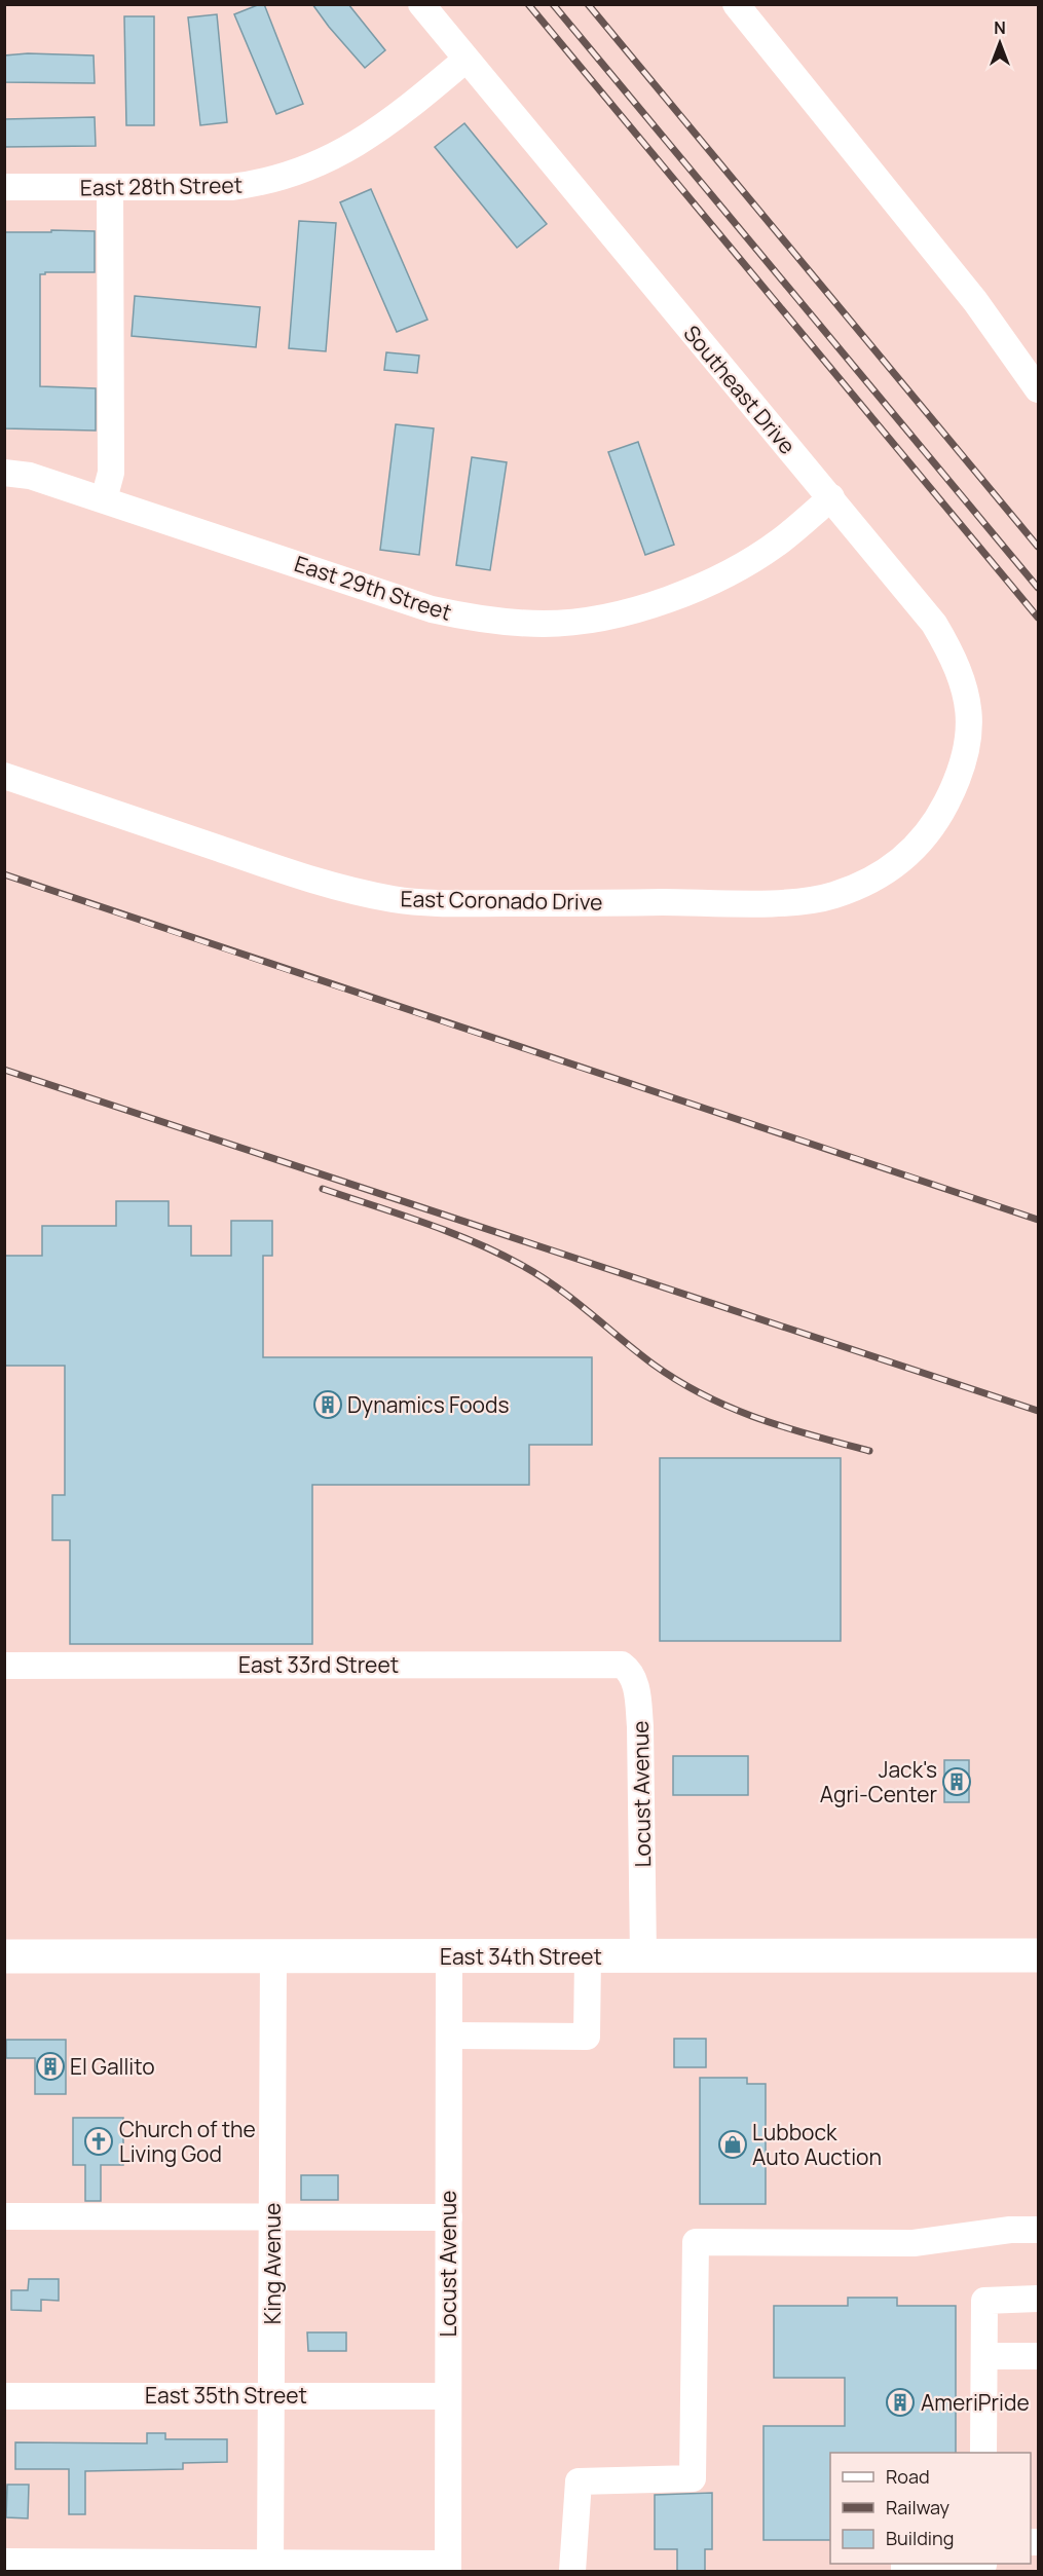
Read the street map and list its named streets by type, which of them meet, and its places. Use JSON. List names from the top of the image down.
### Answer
{
  "streets": {
    "main road": ["East 34th Street"],
    "street": [
      "East 28th Street",
      "Southeast Drive",
      "East 29th Street",
      "East Coronado Drive",
      "East 33rd Street",
      "Locust Avenue",
      "King Avenue",
      "East 35th Street"
    ]
  },
  "crossings": [
    ["East 28th Street", "Southeast Drive"],
    ["Southeast Drive", "East 29th Street"],
    ["Southeast Drive", "East Coronado Drive"],
    ["East 33rd Street", "Locust Avenue"],
    ["Locust Avenue", "East 34th Street"],
    ["Locust Avenue", "East 35th Street"],
    ["East 34th Street", "King Avenue"],
    ["King Avenue", "East 35th Street"]
  ],
  "places": {
    "building": [
      "Dynamics Foods",
      "Jack's Agri-Center",
      "El Gallito",
      "AmeriPride"
    ],
    "church": ["Church of the Living God"],
    "shop": ["Lubbock Auto Auction"]
  },
  "legend": ["Road", "Railway", "Building"],
  "north": "top"
}
